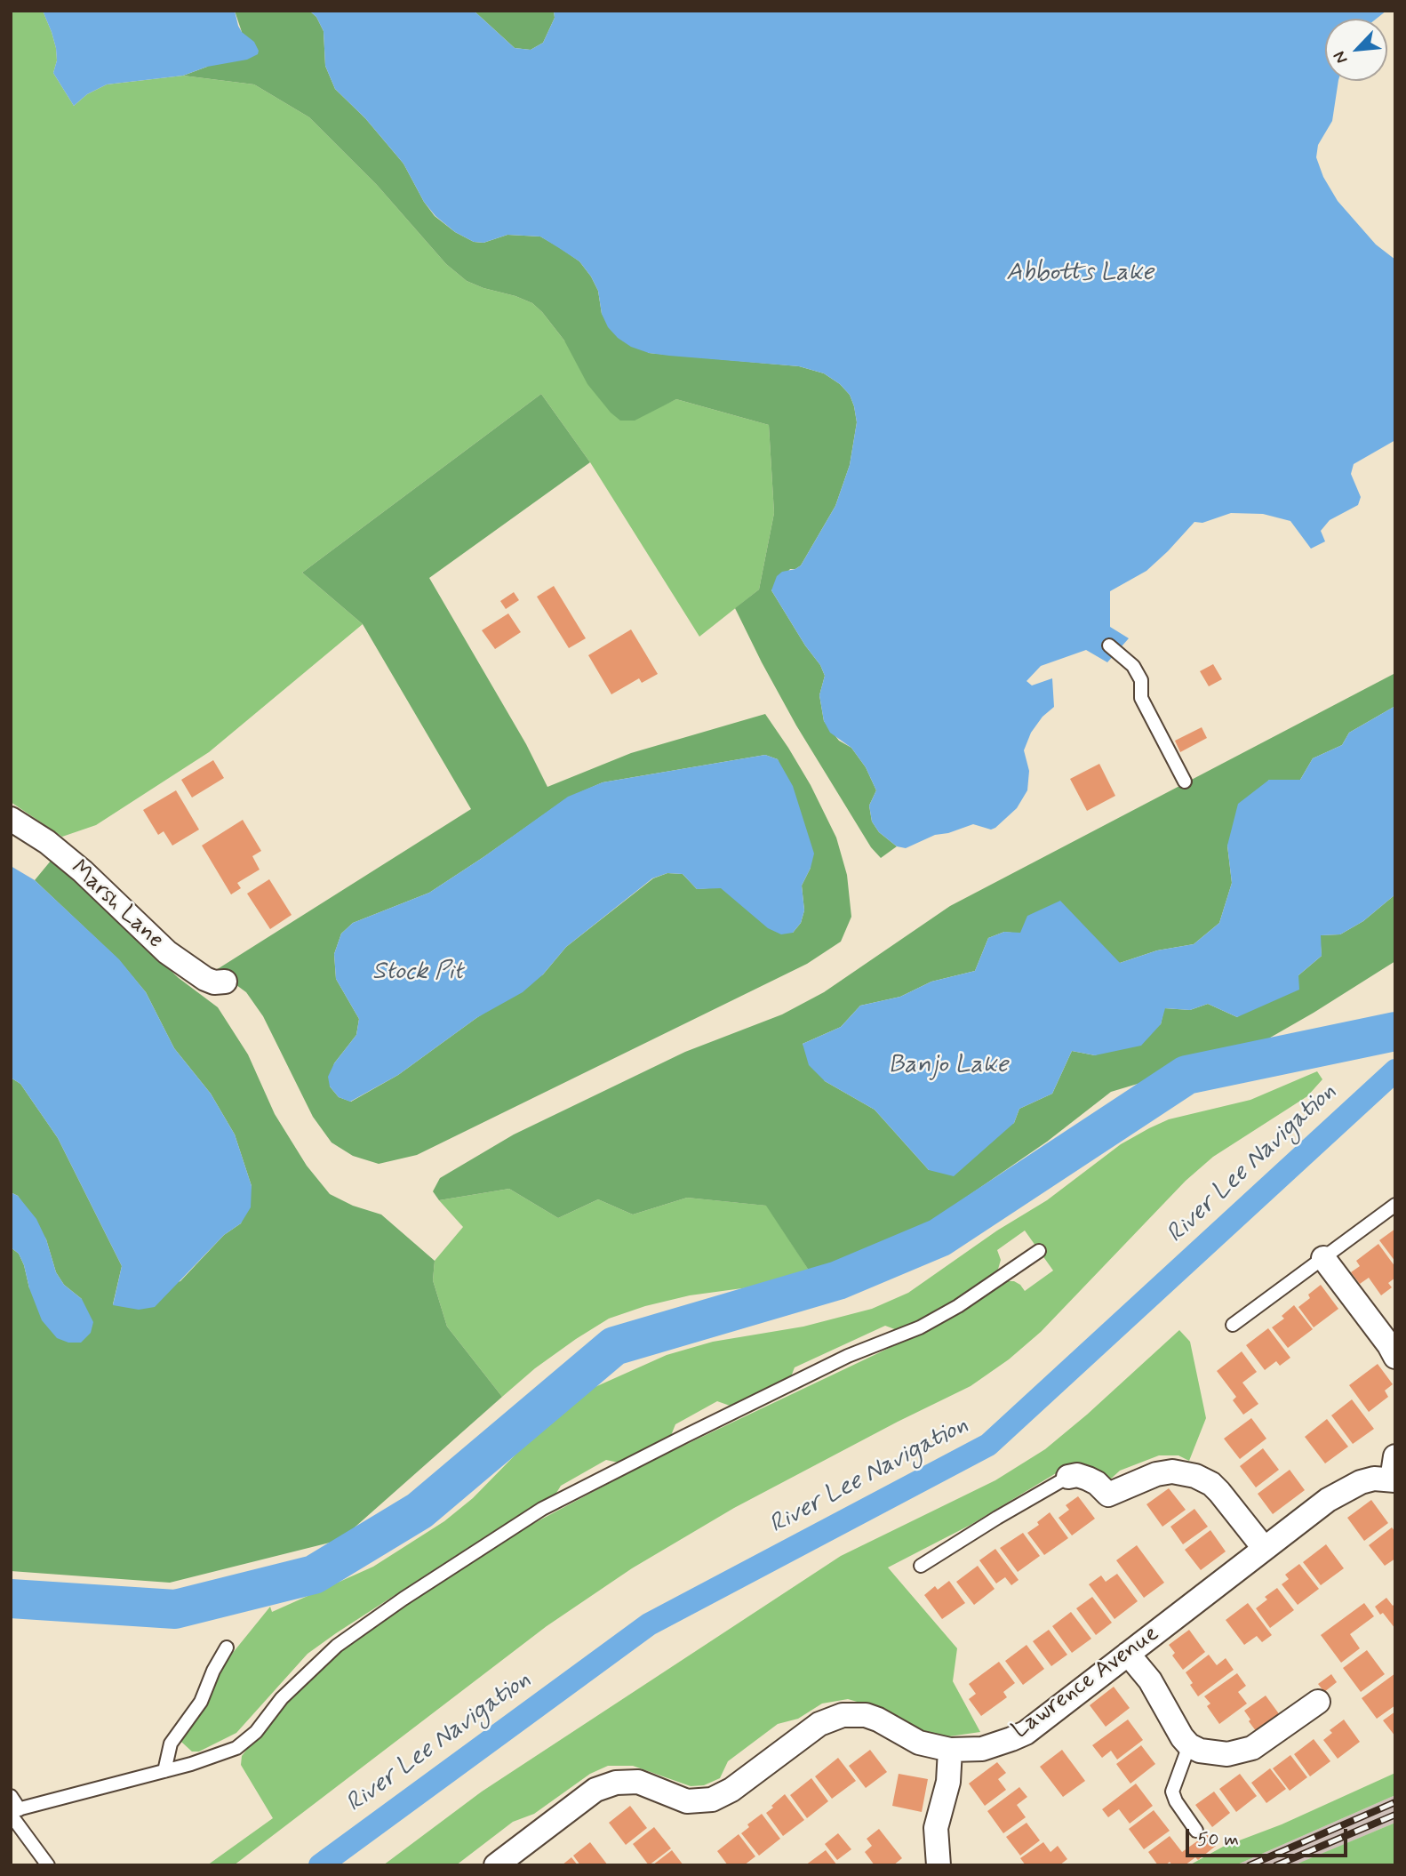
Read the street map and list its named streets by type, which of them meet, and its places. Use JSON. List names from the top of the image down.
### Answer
{
  "streets": {
    "street": ["Marsh Lane", "Lawrence Avenue"]
  },
  "water": [
    "Abbotts Lake",
    "Stock Pit",
    "Banjo Lake",
    "River Lee Navigation"
  ],
  "scale_bar": "50 m",
  "north": "bottom left"
}
